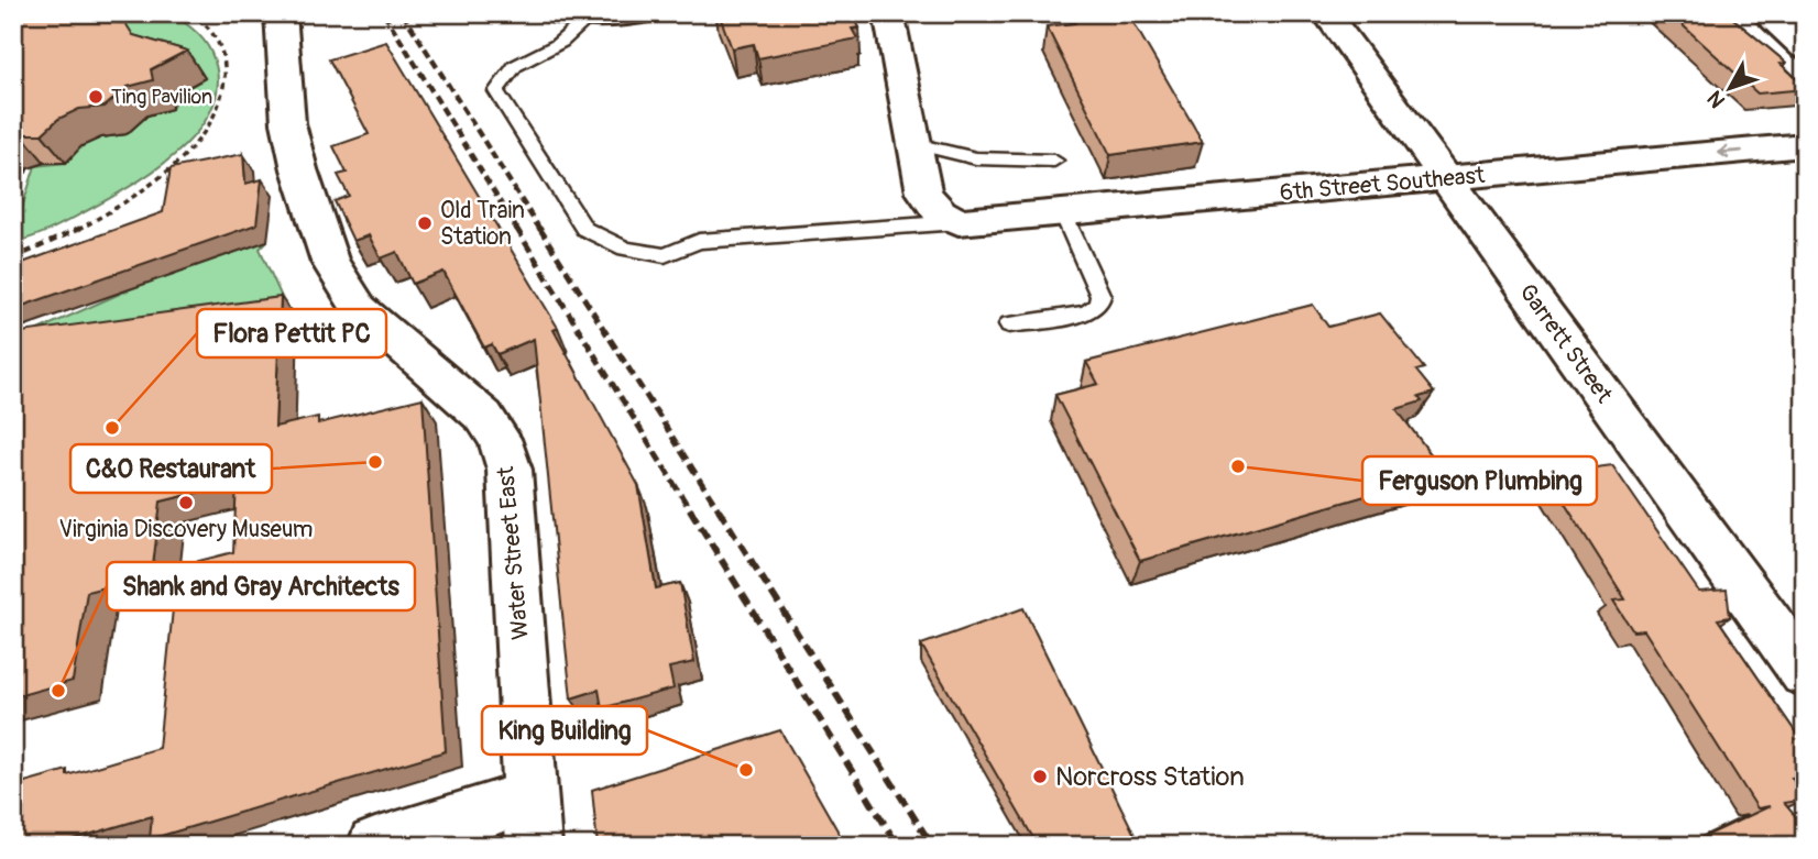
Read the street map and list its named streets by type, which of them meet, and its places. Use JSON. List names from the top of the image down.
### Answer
{
  "streets": {
    "street": ["6th Street Southeast", "Garrett Street", "Water Street East"]
  },
  "crossings": [
    ["6th Street Southeast", "Garrett Street"]
  ],
  "one_way": ["6th Street Southeast"],
  "places": [
    "Ting Pavilion",
    "Old Train Station",
    "Flora Pettit PC",
    "C&O Restaurant",
    "Ferguson Plumbing",
    "Virginia Discovery Museum",
    "Shank and Gray Architects",
    "King Building",
    "Norcross Station"
  ],
  "north": "bottom left"
}
